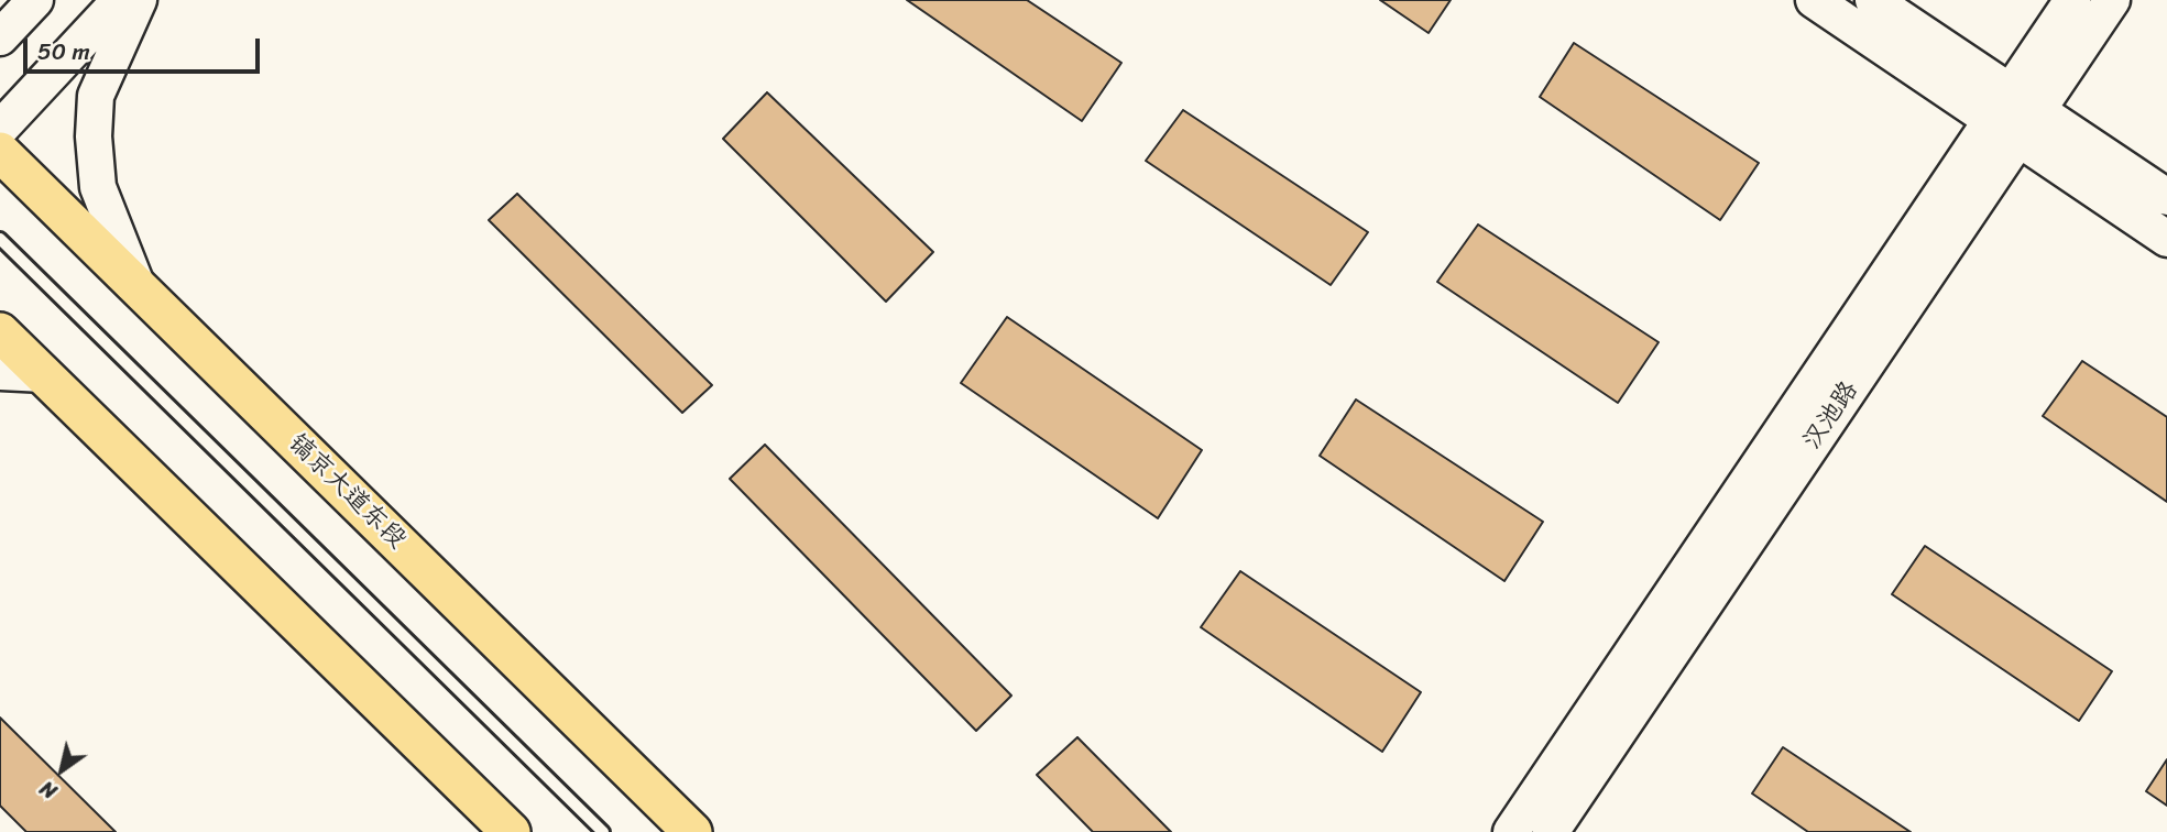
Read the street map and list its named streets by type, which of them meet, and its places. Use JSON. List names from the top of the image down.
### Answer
{
  "streets": {
    "main road": ["镐京大道东段"],
    "street": ["汉池路"]
  },
  "scale_bar": "50 m",
  "north": "bottom left"
}
